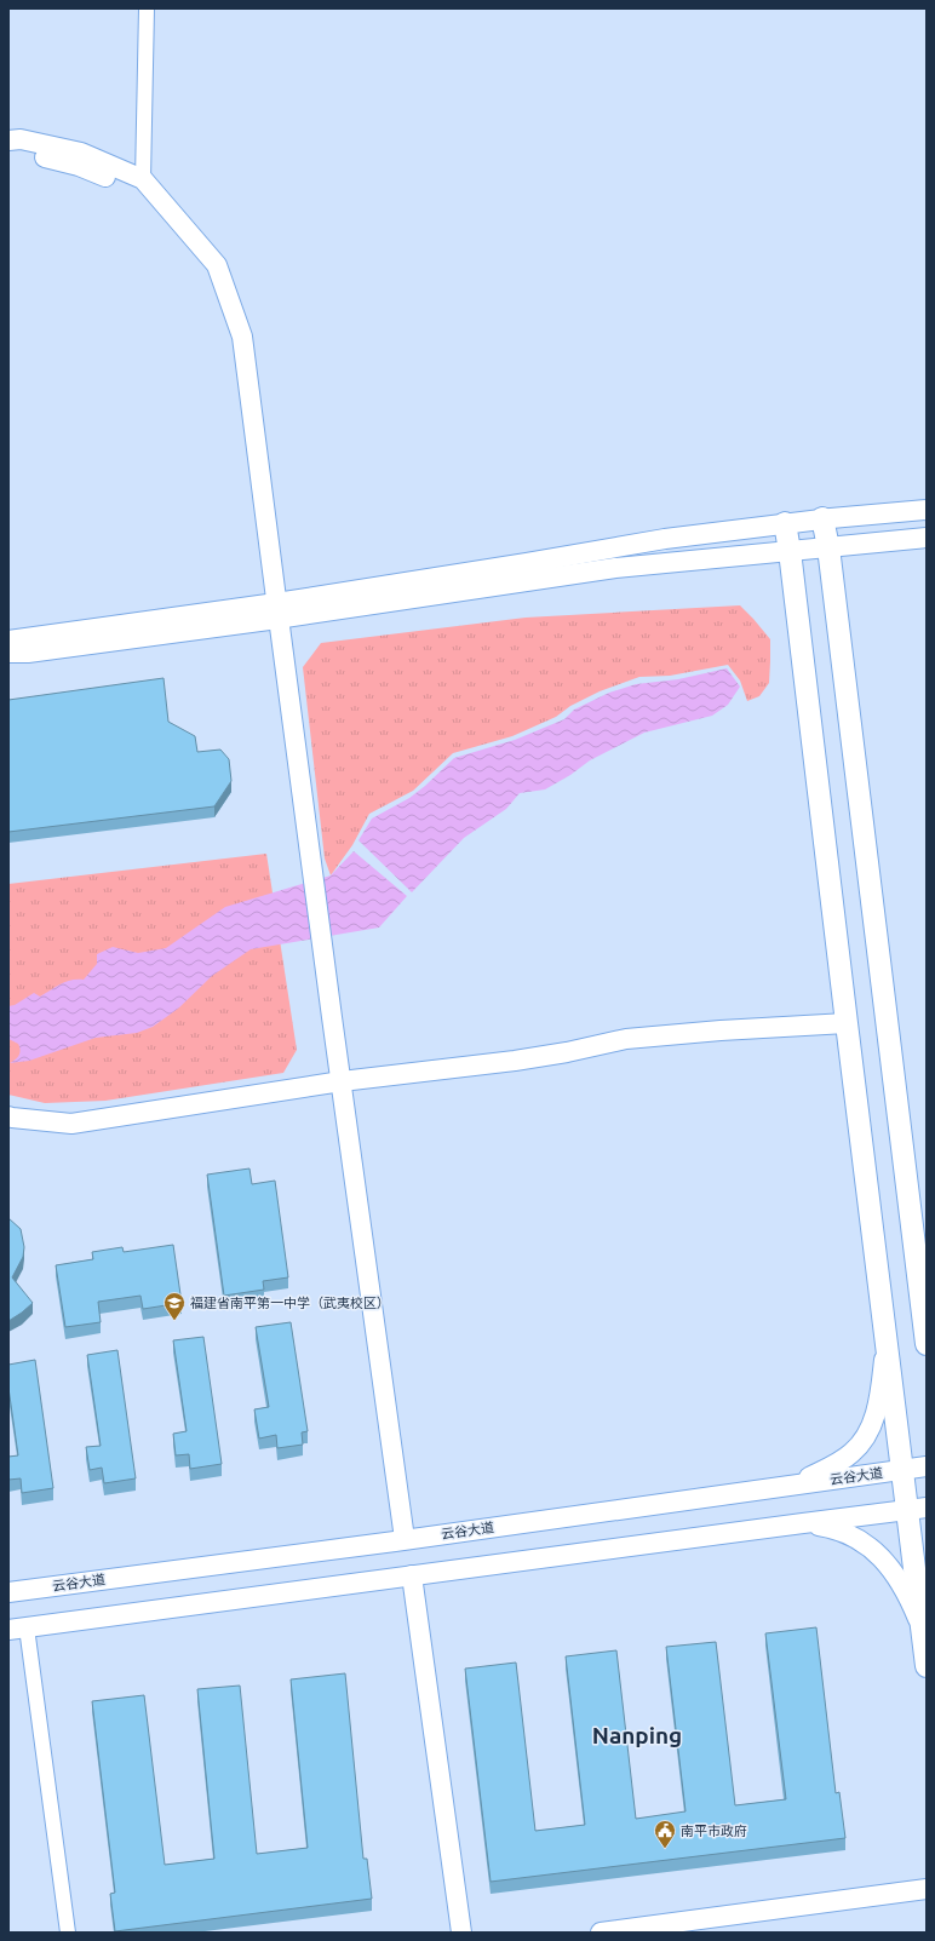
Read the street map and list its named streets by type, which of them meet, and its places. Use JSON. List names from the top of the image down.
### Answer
{
  "streets": {
    "street": ["云谷大道"]
  },
  "districts": ["Nanping"],
  "places": {
    "school or university": ["福建省南平第一中学（武夷校区）"],
    "public building": ["南平市政府"]
  }
}
